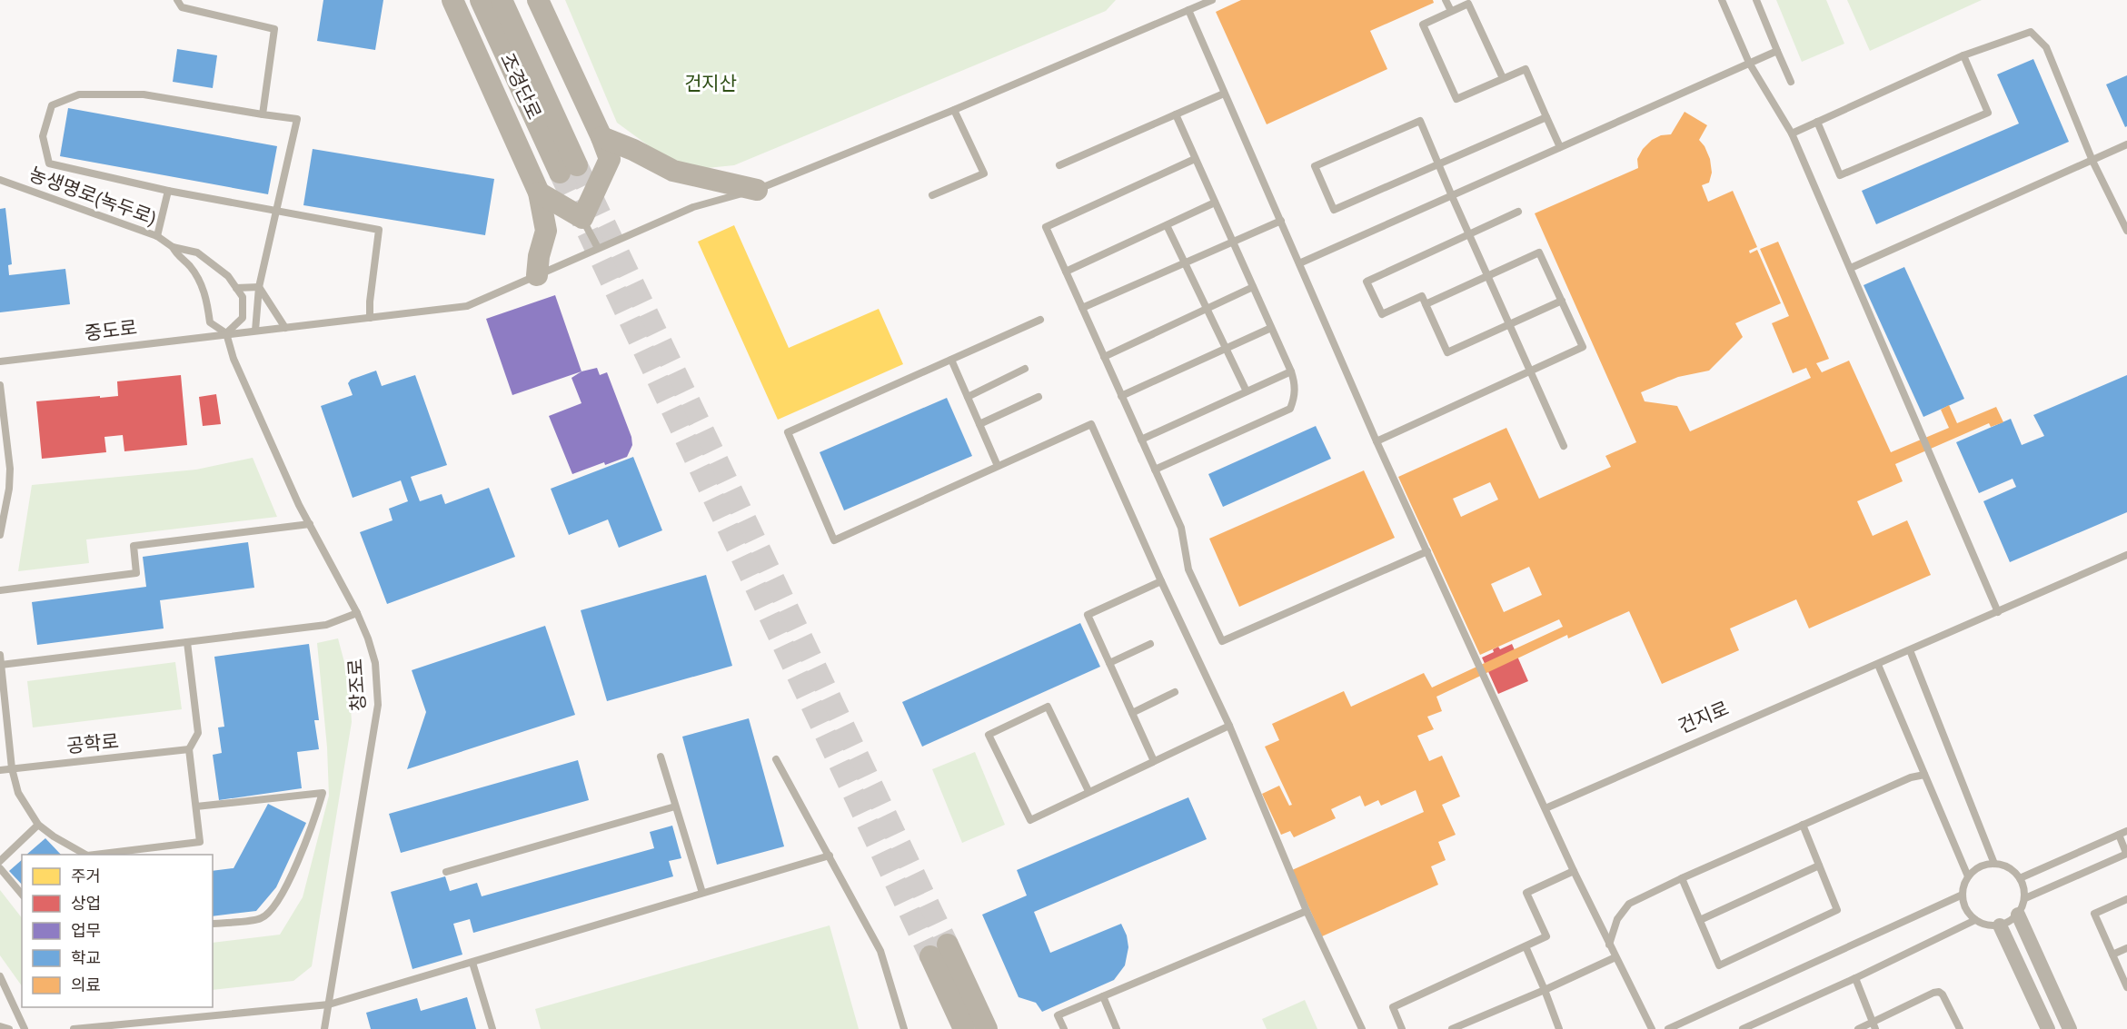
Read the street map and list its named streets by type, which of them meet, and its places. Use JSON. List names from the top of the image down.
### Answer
{
  "streets": {
    "street": ["조경단로"],
    "lane": [
      "농생명로(녹두로)",
      "중도로",
      "창조로",
      "건지로",
      "공학로"
    ]
  },
  "crossings": [
    ["농생명로(녹두로)", "중도로"],
    ["농생명로(녹두로)", "창조로"],
    ["중도로", "창조로"]
  ],
  "parks": ["건지산"],
  "legend": [
    "주거",
    "상업",
    "업무",
    "학교",
    "의료"
  ]
}
